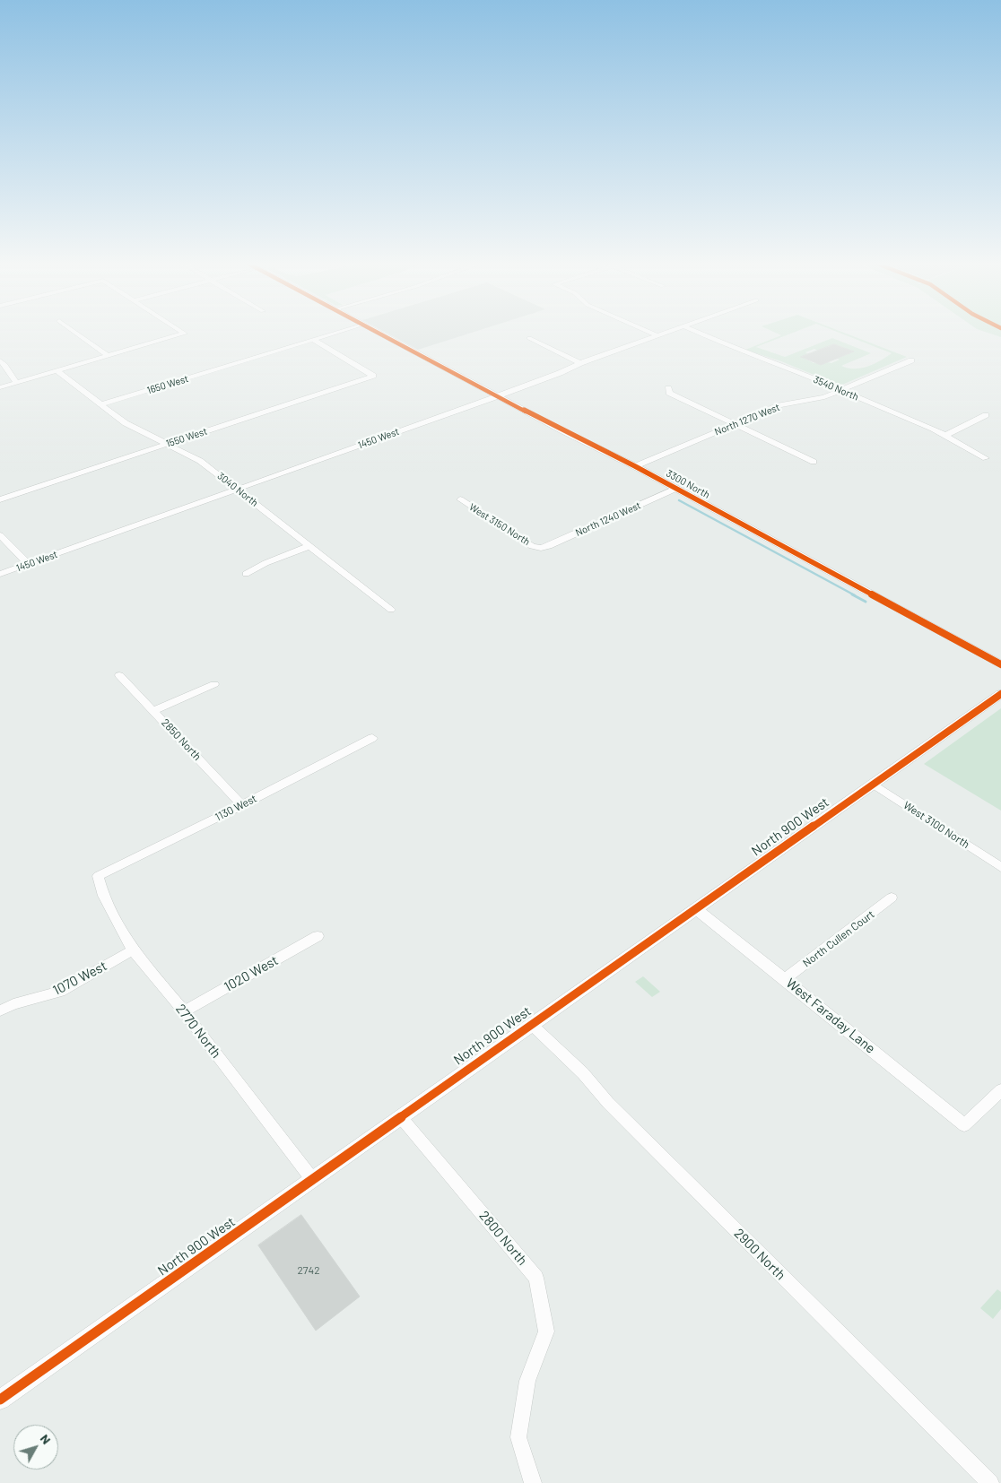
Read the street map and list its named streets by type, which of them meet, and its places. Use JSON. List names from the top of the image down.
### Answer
{
  "streets": {
    "street": [
      "1650 West",
      "3540 North",
      "North 1270 West",
      "1550 West",
      "1450 West",
      "3300 North",
      "3040 North",
      "North 1240 West",
      "West 3150 North",
      "2850 North",
      "1130 West",
      "West 3100 North",
      "North 900 West",
      "North Cullen Court",
      "1020 West",
      "1070 West",
      "West Faraday Lane",
      "2770 North",
      "2800 North",
      "2900 North"
    ]
  },
  "crossings": [
    ["1650 West", "1550 West"],
    ["1650 West", "3040 North"],
    ["3540 North", "North 1270 West"],
    ["North 1270 West", "3300 North"],
    ["1550 West", "3040 North"],
    ["1450 West", "3300 North"],
    ["1450 West", "3040 North"],
    ["3300 North", "North 1240 West"],
    ["North 1240 West", "West 3150 North"],
    ["2850 North", "1130 West"],
    ["1130 West", "2770 North"],
    ["West 3100 North", "North 900 West"],
    ["North 900 West", "West Faraday Lane"],
    ["North 900 West", "2770 North"],
    ["North 900 West", "2800 North"],
    ["North 900 West", "2900 North"],
    ["North Cullen Court", "West Faraday Lane"],
    ["1020 West", "2770 North"],
    ["1070 West", "2770 North"]
  ],
  "house_numbers": ["2742"],
  "north": "top right"
}
